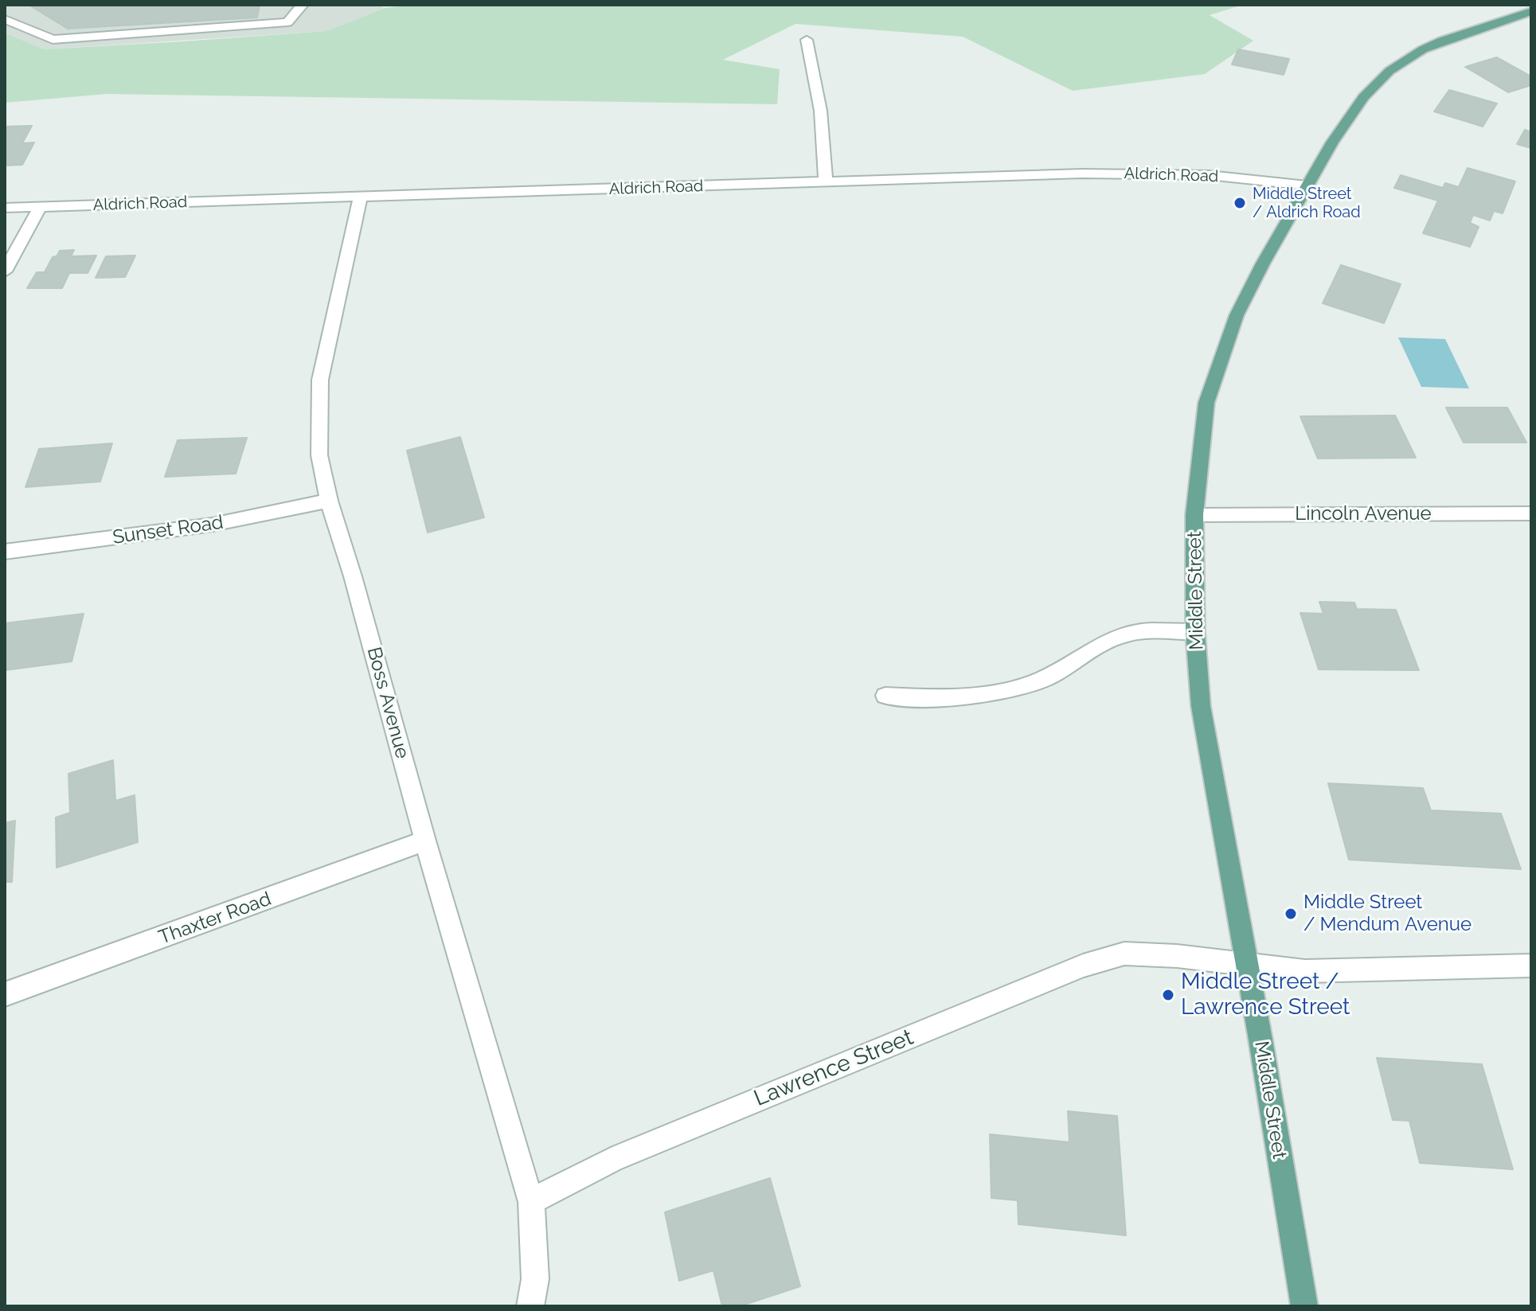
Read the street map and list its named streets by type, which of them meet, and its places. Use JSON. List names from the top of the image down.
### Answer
{
  "streets": {
    "main road": ["Middle Street"],
    "street": [
      "Aldrich Road",
      "Lincoln Avenue",
      "Sunset Road",
      "Boss Avenue",
      "Thaxter Road",
      "Lawrence Street"
    ]
  },
  "crossings": [
    ["Aldrich Road", "Middle Street"],
    ["Aldrich Road", "Boss Avenue"],
    ["Lincoln Avenue", "Middle Street"],
    ["Sunset Road", "Boss Avenue"],
    ["Middle Street", "Lawrence Street"],
    ["Boss Avenue", "Thaxter Road"],
    ["Boss Avenue", "Lawrence Street"]
  ],
  "places": ["Middle Street / Aldrich Road", "Middle Street / Mendum Avenue", "Middle Street / Lawrence Street"]
}
